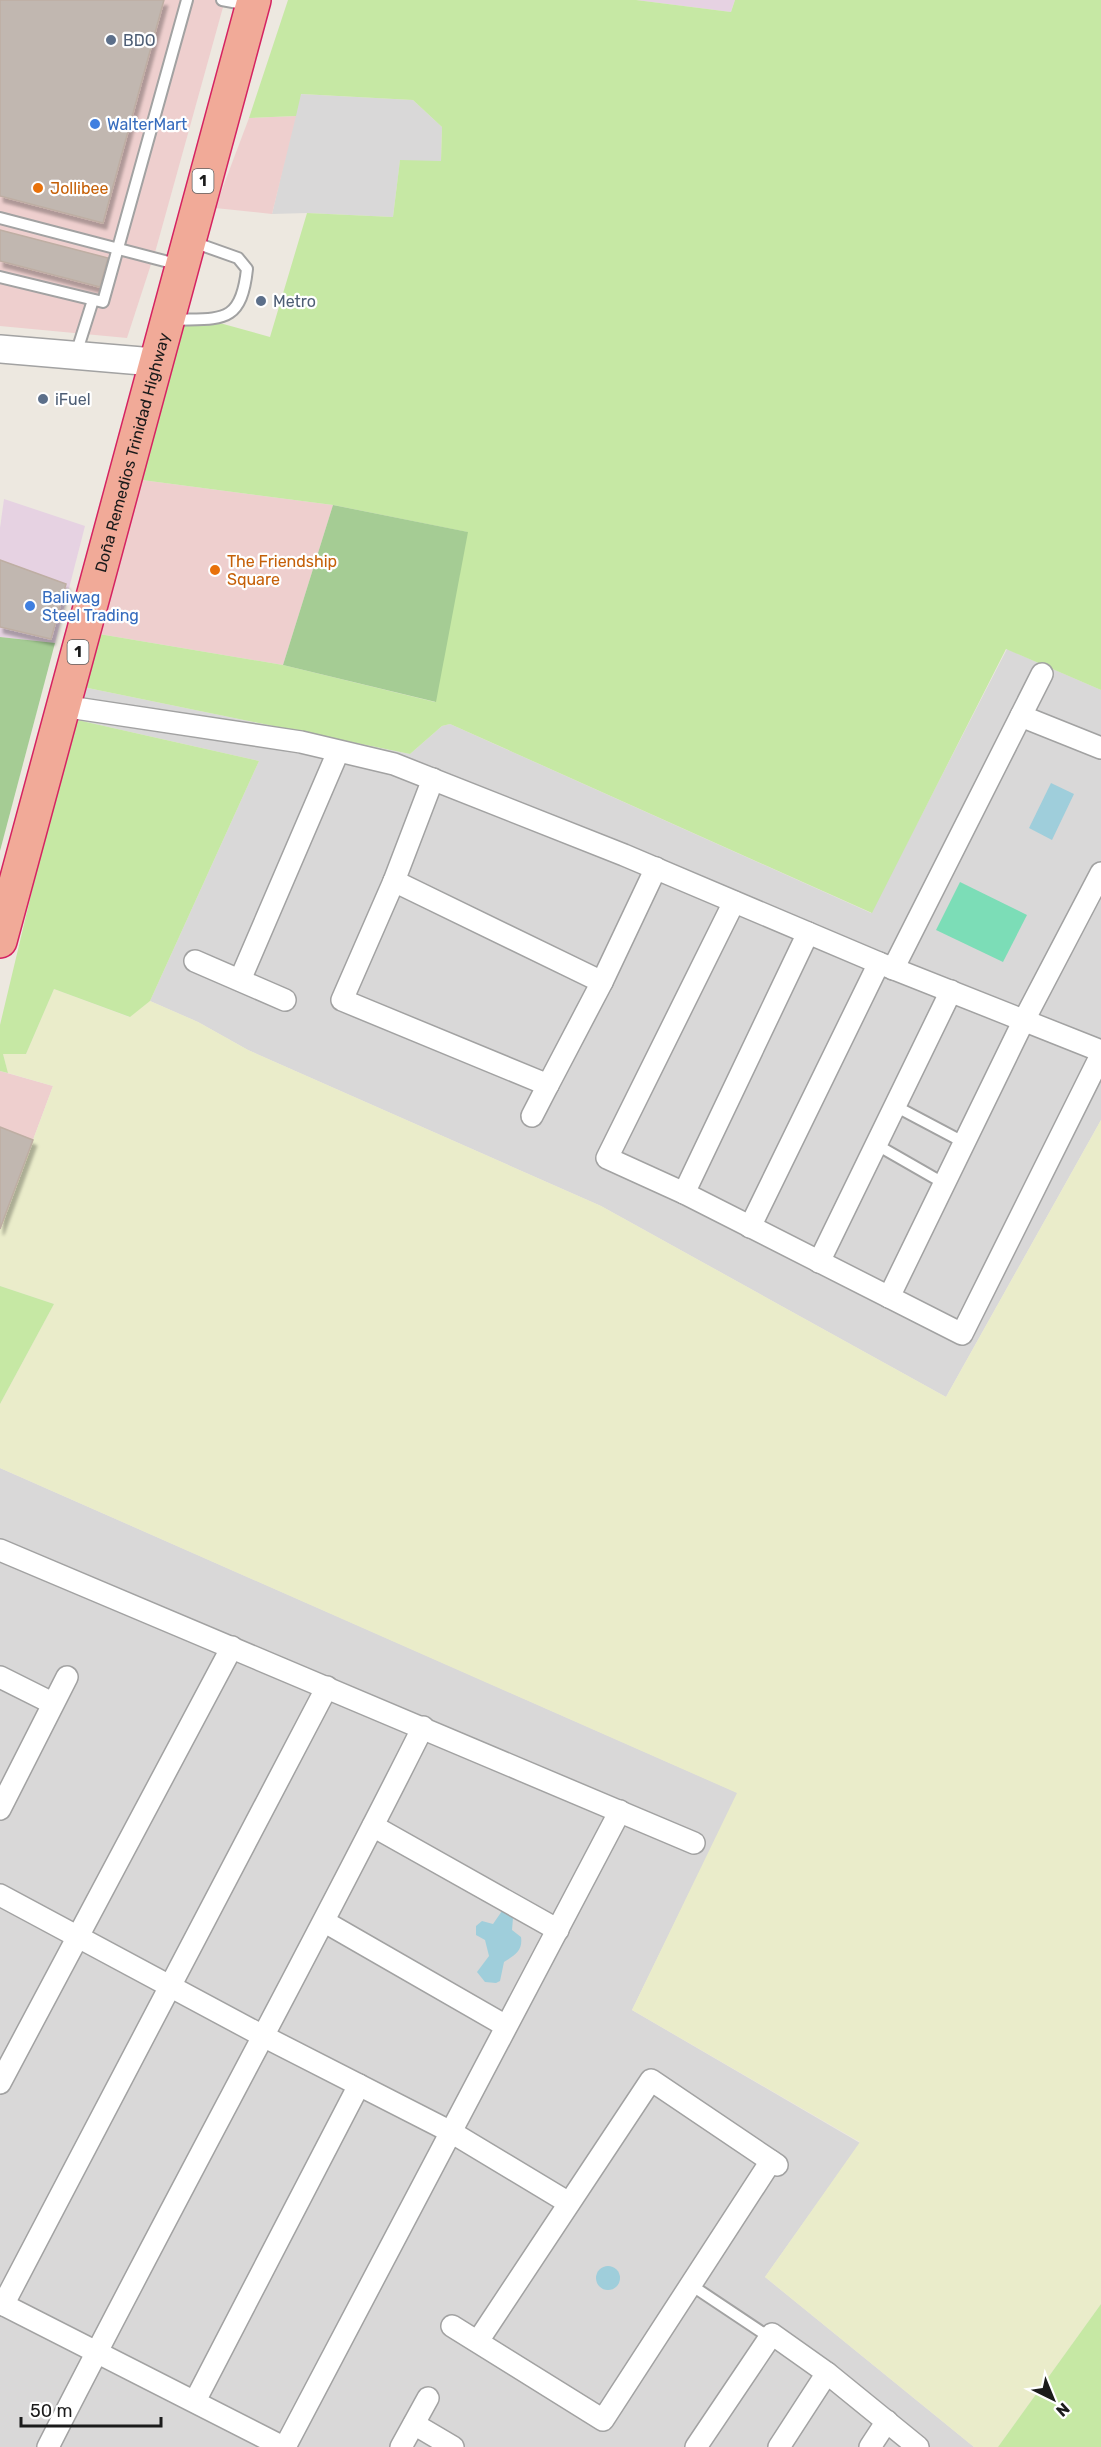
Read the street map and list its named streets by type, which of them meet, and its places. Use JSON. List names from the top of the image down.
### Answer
{
  "streets": {
    "highway": ["1", "Doña Remedios Trinidad Highway"]
  },
  "places": [
    "BDO",
    "WalterMart",
    "Jollibee",
    "Metro",
    "iFuel",
    "The Friendship Square",
    "Baliwag Steel Trading"
  ],
  "scale_bar": "50 m",
  "north": "bottom right"
}
